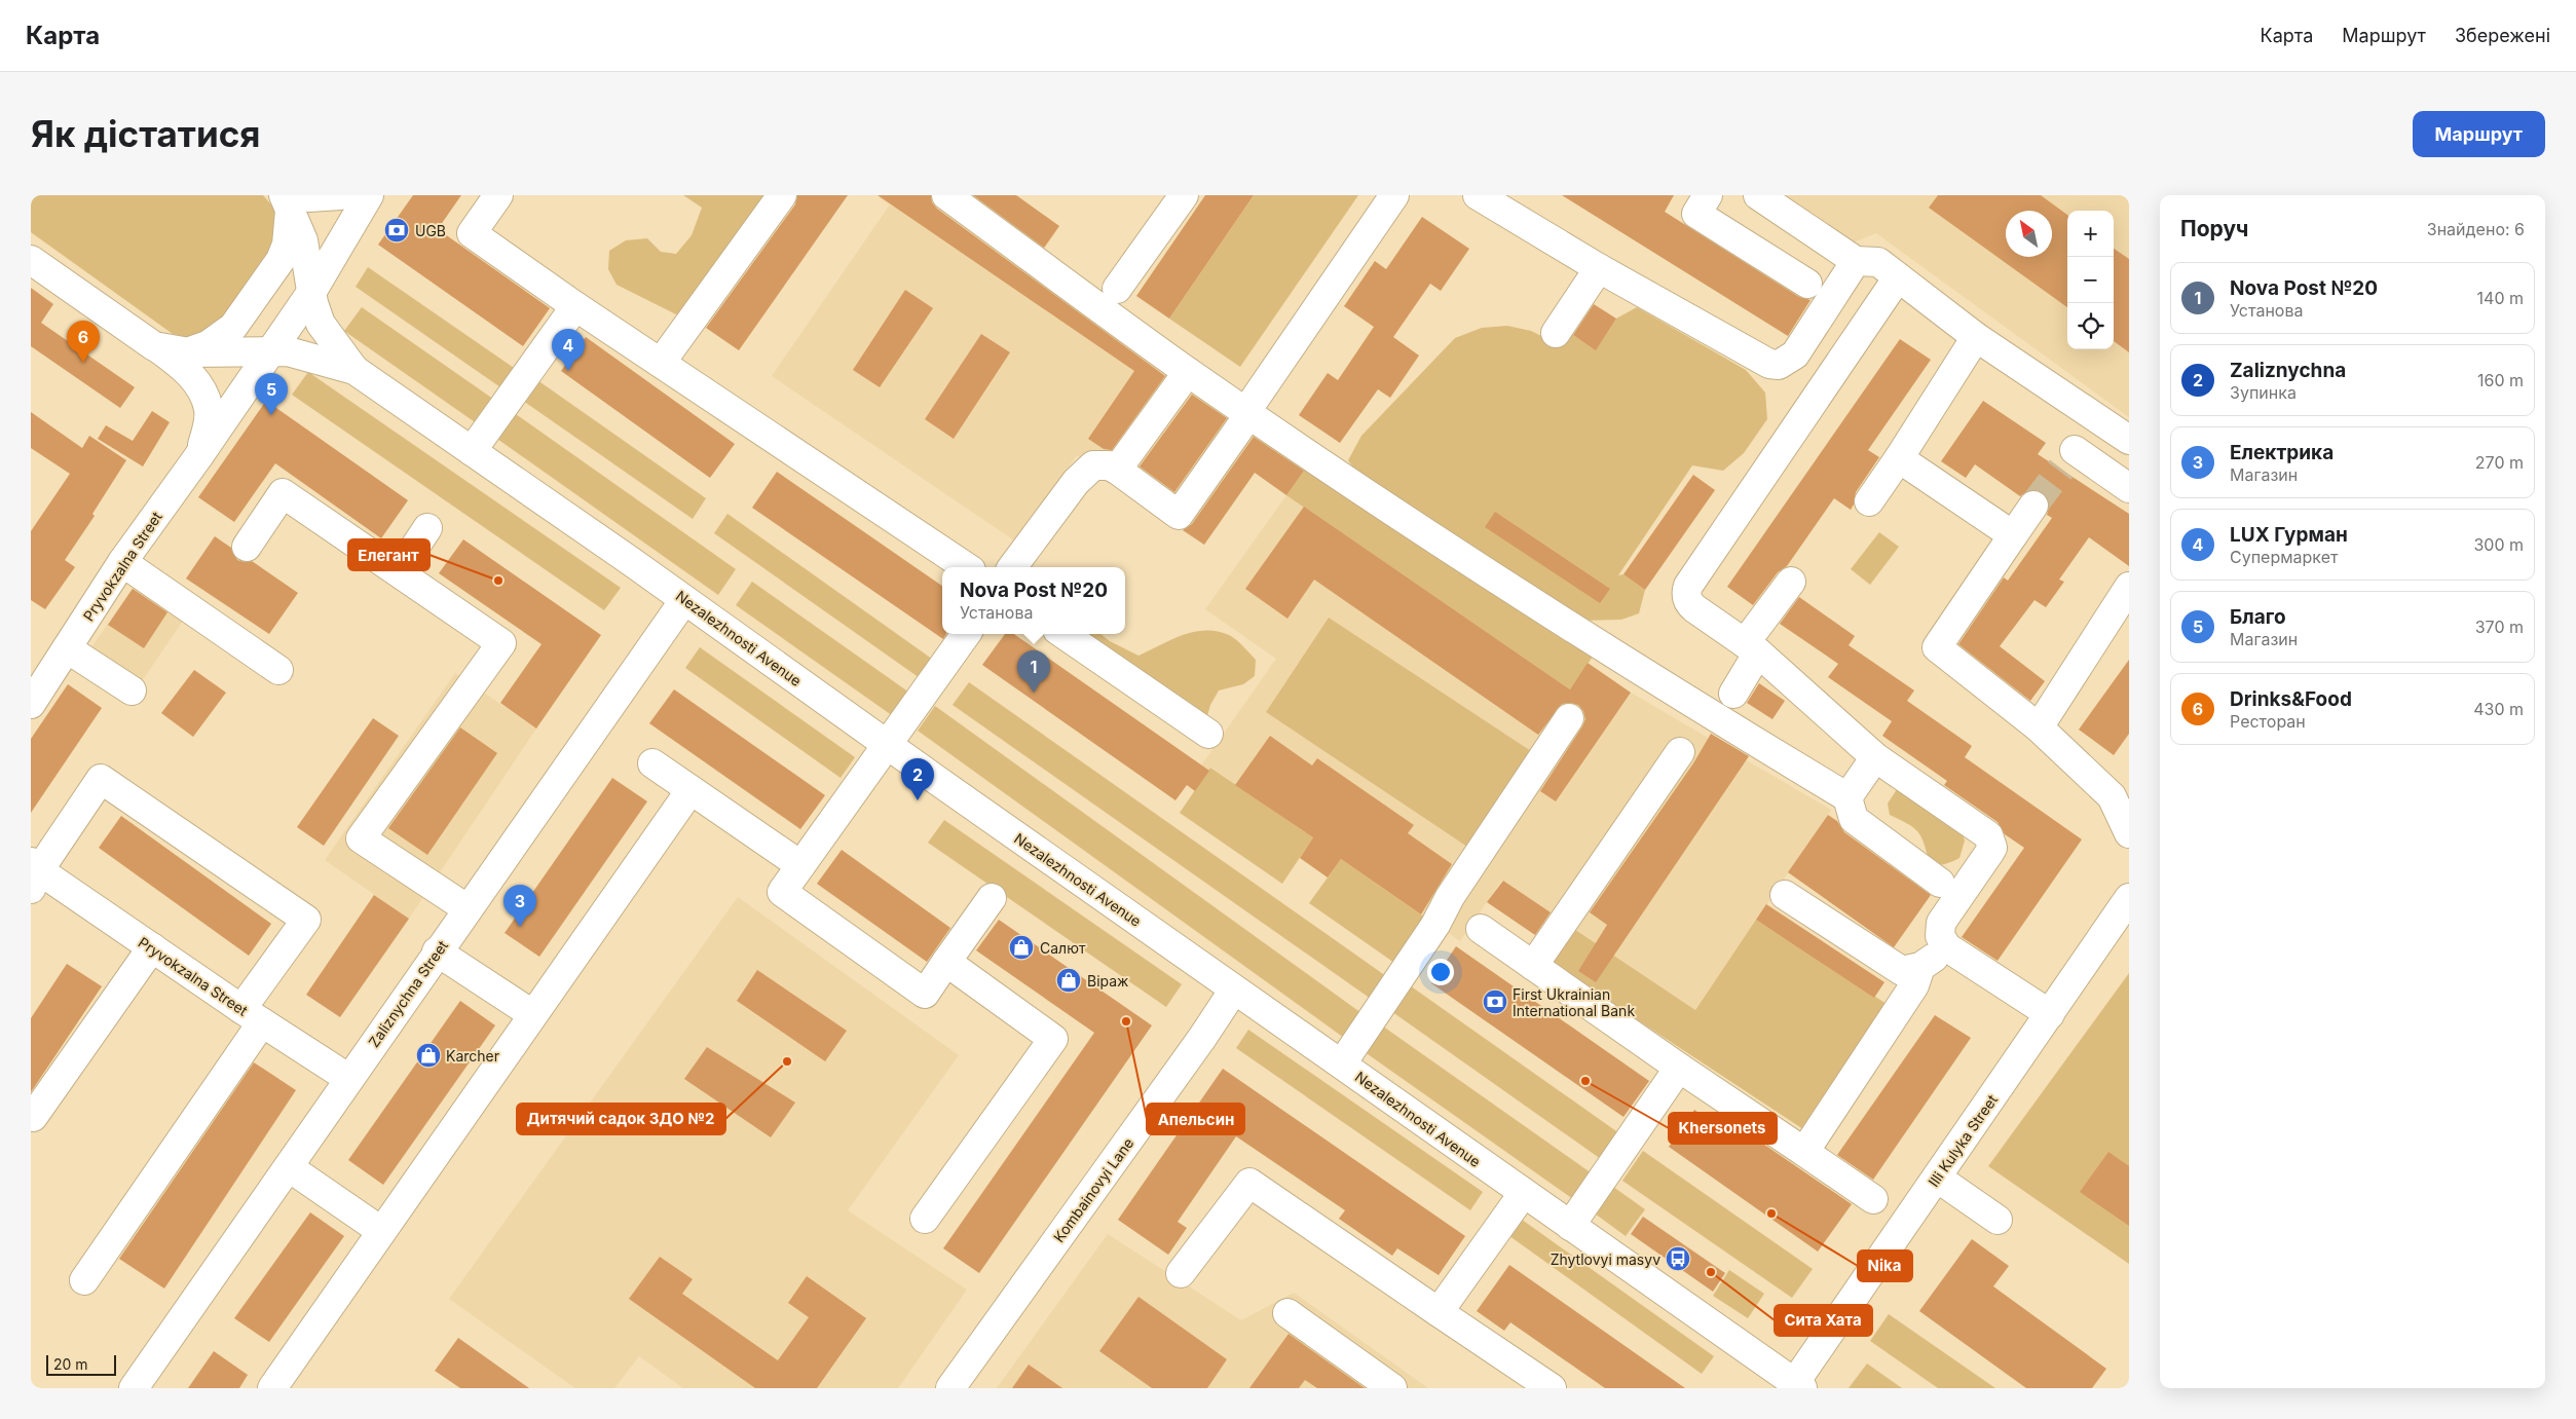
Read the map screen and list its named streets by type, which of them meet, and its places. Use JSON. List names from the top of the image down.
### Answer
{
  "streets": {
    "street": [
      "Pryvokzalna Street",
      "Nezalezhnosti Avenue",
      "Zaliznychna Street",
      "Illi Kulyka Street",
      "Kombainovyi Lane"
    ]
  },
  "crossings": [
    ["Pryvokzalna Street", "Nezalezhnosti Avenue"],
    ["Pryvokzalna Street", "Zaliznychna Street"],
    ["Nezalezhnosti Avenue", "Zaliznychna Street"],
    ["Nezalezhnosti Avenue", "Illi Kulyka Street"],
    ["Nezalezhnosti Avenue", "Kombainovyi Lane"]
  ],
  "places": {
    "bank": ["UGB", "First Ukrainian International Bank"],
    "other": [
      "Елегант",
      "Апельсин",
      "Дитячий садок ЗДО №2",
      "Khersonets",
      "Nika",
      "Сита Хата"
    ],
    "shop": ["Салют", "Віраж", "Karcher"],
    "bus stop": ["Zhytlovyi masyv"]
  },
  "scale_bar": "20 m",
  "north": "top left",
  "page": {
    "header": "Карта",
    "nav": ["Карта", "Маршрут", "Збережені"],
    "buttons": "Маршрут",
    "title": "Як дістатися",
    "heading": ["Поруч", "Знайдено: 6"],
    "map_buttons": ["+", "−"],
    "list": [
      {
        "mark": "1",
        "name": "Nova Post №20",
        "note": "Установа",
        "value": "140 m"
      },
      {
        "mark": "2",
        "name": "Zaliznychna",
        "note": "Зупинка",
        "value": "160 m"
      },
      {
        "mark": "3",
        "name": "Електрика",
        "note": "Магазин",
        "value": "270 m"
      },
      {
        "mark": "4",
        "name": "LUX Гурман",
        "note": "Супермаркет",
        "value": "300 m"
      },
      {
        "mark": "5",
        "name": "Благо",
        "note": "Магазин",
        "value": "370 m"
      },
      {
        "mark": "6",
        "name": "Drinks&Food",
        "note": "Ресторан",
        "value": "430 m"
      }
    ],
    "pins": [
      "6",
      "4",
      "5",
      "1",
      "2",
      "3"
    ],
    "popup": ["Nova Post №20", "Установа"],
    "scale": "20 m"
  }
}
